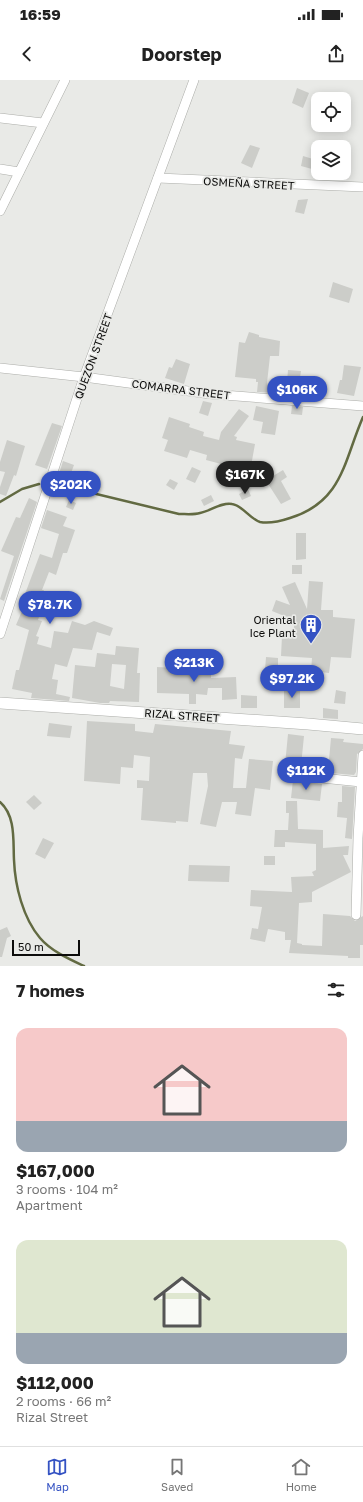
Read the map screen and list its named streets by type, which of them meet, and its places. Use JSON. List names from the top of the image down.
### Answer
{
  "streets": {
    "street": [
      "OSMEÑA STREET",
      "QUEZON STREET",
      "COMARRA STREET",
      "RIZAL STREET"
    ]
  },
  "crossings": [
    ["OSMEÑA STREET", "QUEZON STREET"],
    ["QUEZON STREET", "COMARRA STREET"]
  ],
  "places": {
    "building": ["Oriental Ice Plant"]
  },
  "scale_bar": "50 m",
  "page": {
    "status": "16:59",
    "header": "Doorstep",
    "price": [
      "$106K",
      "$167K",
      "$202K",
      "$78.7K",
      "$213K",
      "$97.2K",
      "$112K"
    ],
    "scale": "50 m",
    "heading": "7 homes",
    "list": [
      {
        "name": "$167,000",
        "note": "3 rooms · 104 m² · Apartment"
      },
      {
        "name": "$112,000",
        "note": "2 rooms · 66 m² · Rizal Street"
      }
    ],
    "tabs": ["Map", "Saved", "Home"]
  }
}
